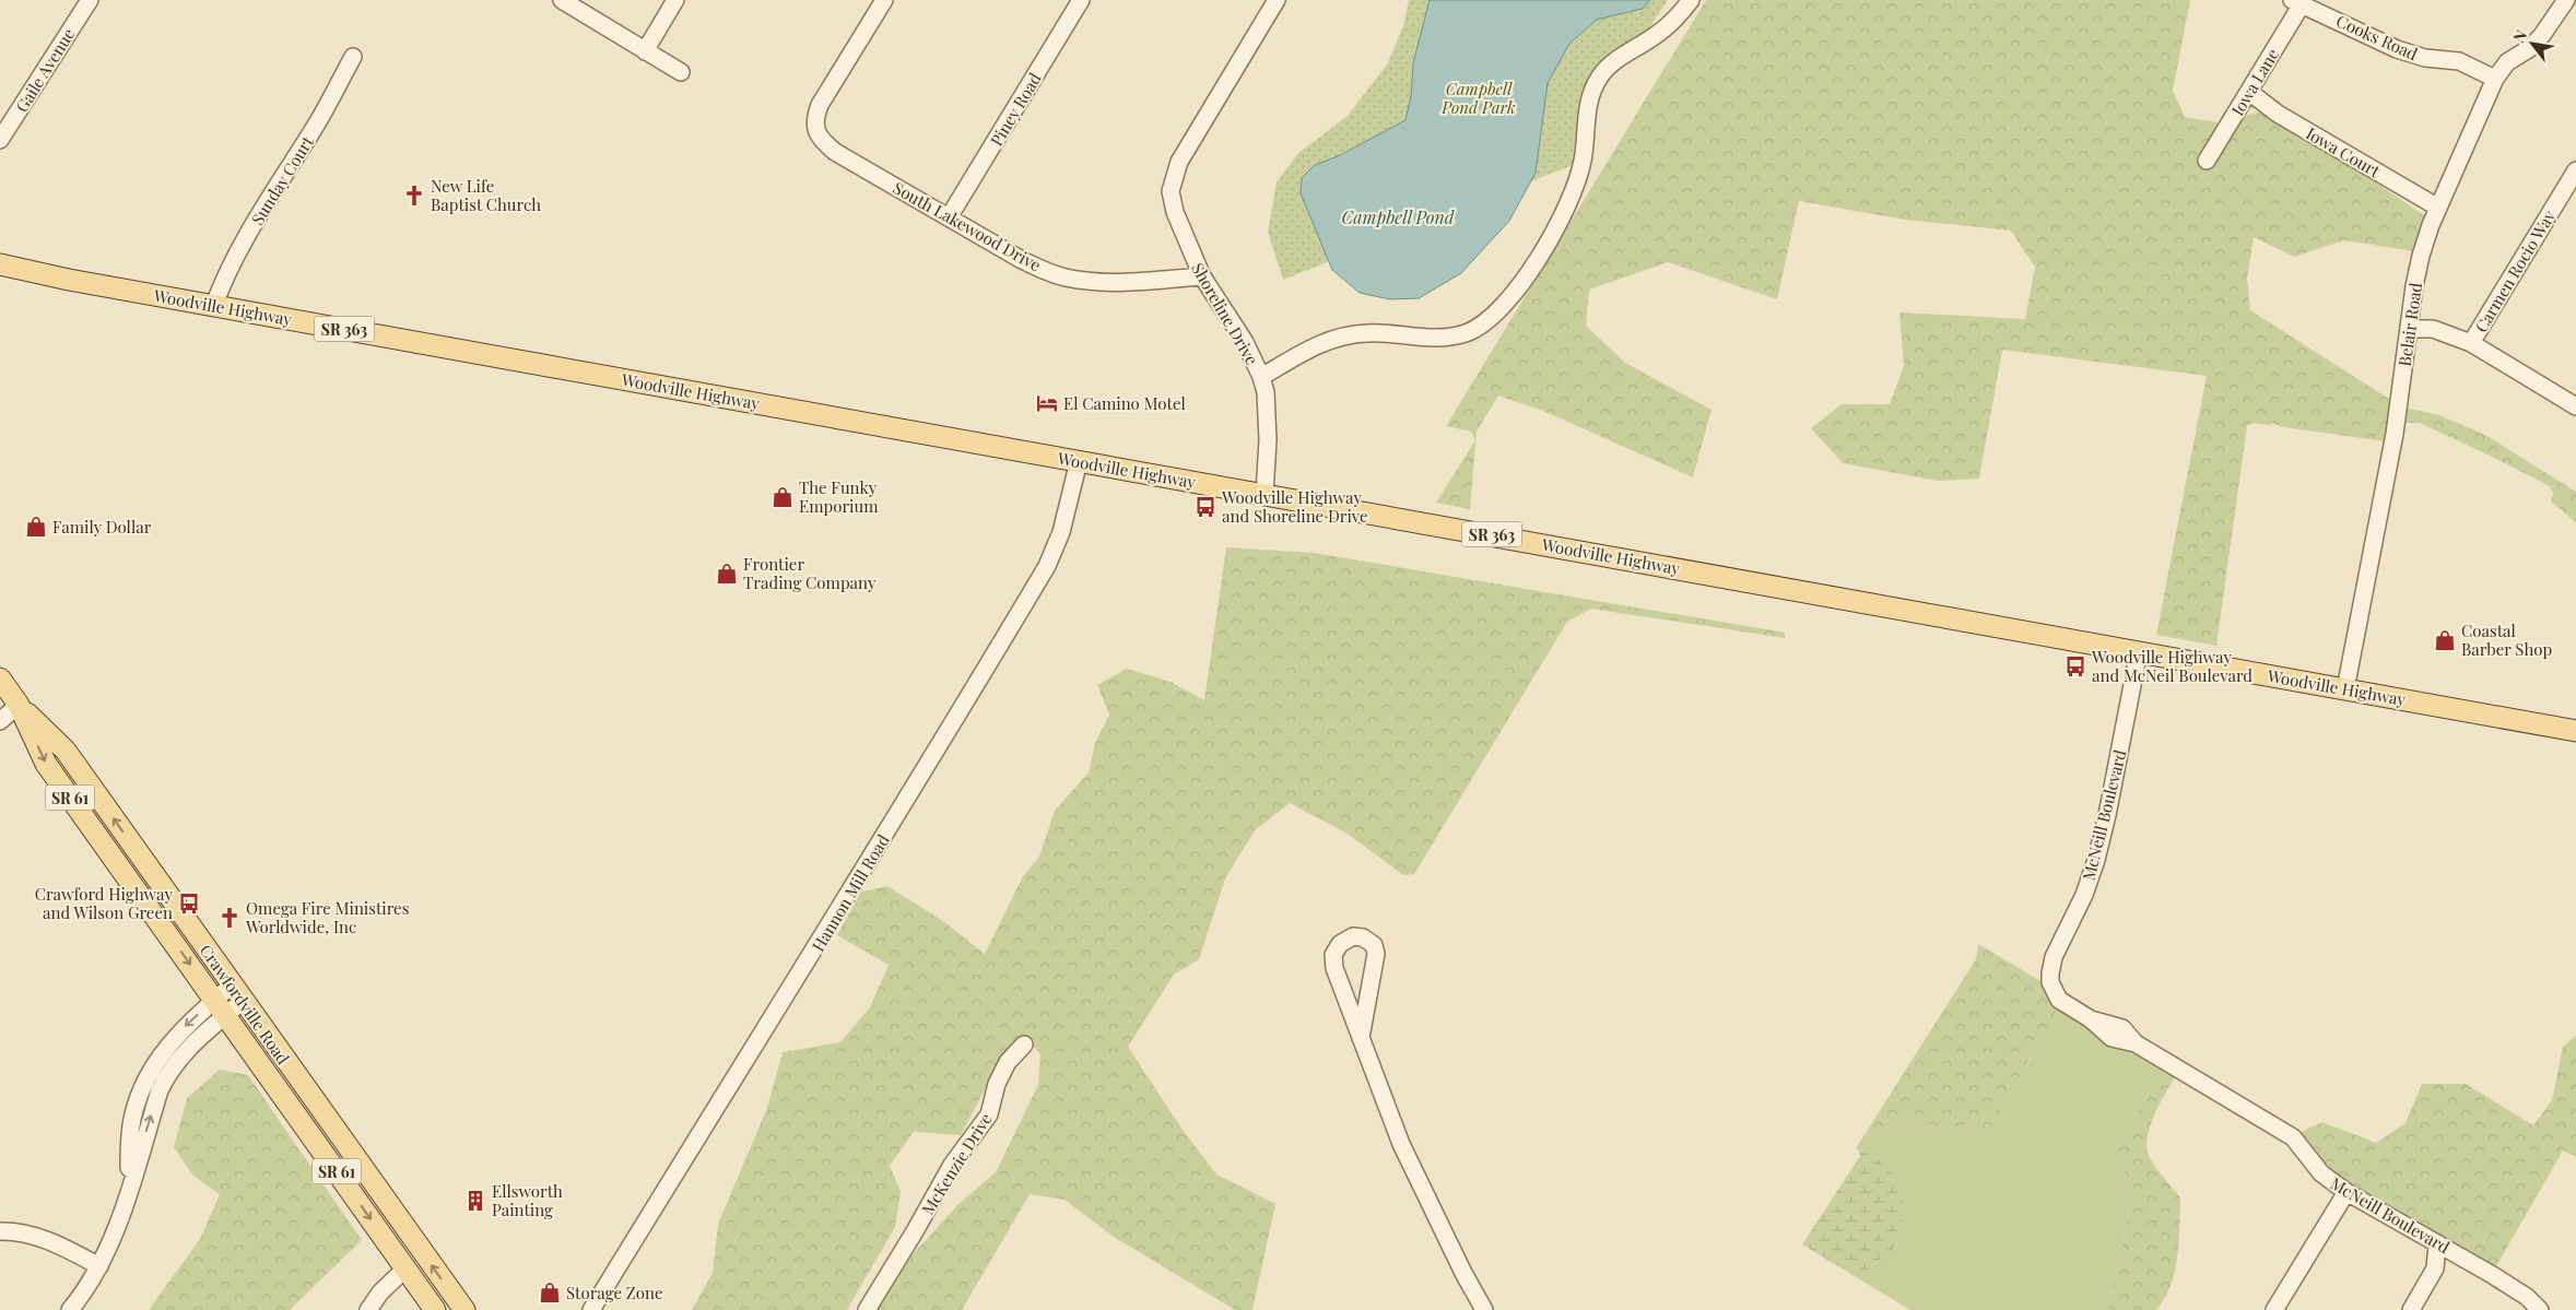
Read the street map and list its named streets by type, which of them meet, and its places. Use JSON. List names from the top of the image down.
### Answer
{
  "streets": {
    "main road": [
      "Woodville Highway",
      "SR 363",
      "SR 61",
      "Crawfordville Road"
    ],
    "street": [
      "Cooks Road",
      "Gaile Avenue",
      "Iowa Lane",
      "Piney Road",
      "Iowa Court",
      "Sunday Court",
      "South Lakewood Drive",
      "Carmen Rocio Way",
      "Shoreline Drive",
      "Belair Road",
      "McNeill Boulevard",
      "Hannon Mill Road",
      "McKenzie Drive"
    ]
  },
  "crossings": [
    ["Cooks Road", "Iowa Lane"],
    ["Cooks Road", "Belair Road"],
    ["Iowa Lane", "Iowa Court"],
    ["Piney Road", "South Lakewood Drive"],
    ["Iowa Court", "Belair Road"],
    ["Sunday Court", "Woodville Highway"],
    ["South Lakewood Drive", "Shoreline Drive"],
    ["Woodville Highway", "Shoreline Drive"],
    ["Woodville Highway", "Belair Road"],
    ["Woodville Highway", "McNeill Boulevard"],
    ["Woodville Highway", "Hannon Mill Road"]
  ],
  "water": ["Campbell Pond"],
  "parks": ["Campbell Pond Park"],
  "places": {
    "church": ["New Life Baptist Church", "Omega Fire Ministires Worldwide, Inc"],
    "hotel": ["El Camino Motel"],
    "shop": [
      "The Funky Emporium",
      "Family Dollar",
      "Frontier Trading Company",
      "Coastal Barber Shop",
      "Storage Zone"
    ],
    "bus stop": ["Woodville Highway and Shoreline Drive", "Woodville Highway and McNeil Boulevard", "Crawford Highway and Wilson Green"],
    "building": ["Ellsworth Painting"]
  },
  "north": "top left"
}
